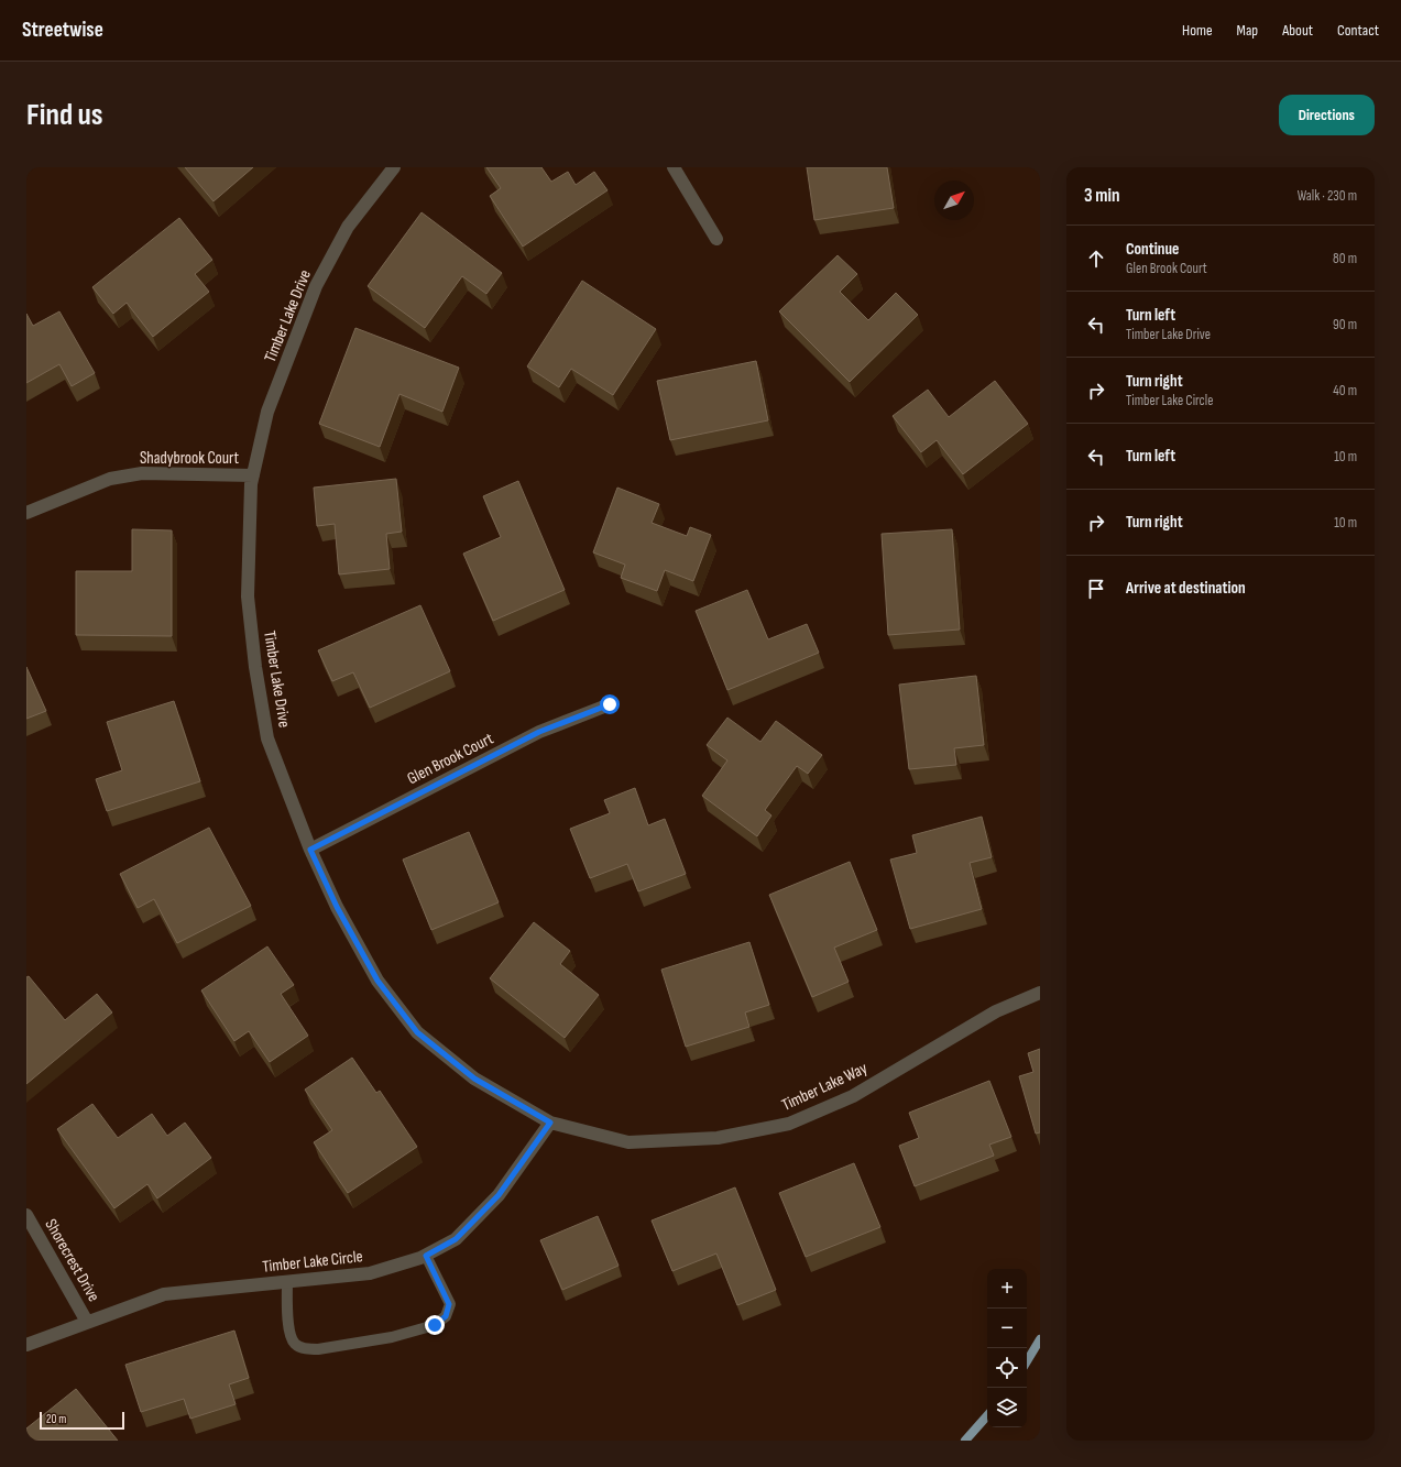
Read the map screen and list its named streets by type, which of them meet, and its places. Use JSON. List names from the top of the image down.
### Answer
{
  "streets": {
    "street": [
      "Timber Lake Drive",
      "Shadybrook Court",
      "Glen Brook Court",
      "Timber Lake Way",
      "Shorecrest Drive",
      "Timber Lake Circle"
    ]
  },
  "crossings": [
    ["Timber Lake Drive", "Shadybrook Court"],
    ["Timber Lake Drive", "Glen Brook Court"],
    ["Timber Lake Drive", "Timber Lake Way"],
    ["Timber Lake Drive", "Timber Lake Circle"],
    ["Timber Lake Way", "Timber Lake Circle"],
    ["Shorecrest Drive", "Timber Lake Circle"]
  ],
  "scale_bar": "20 m",
  "north": "top right",
  "page": {
    "header": "Streetwise",
    "nav": [
      "Home",
      "Map",
      "About",
      "Contact"
    ],
    "buttons": "Directions",
    "title": "Find us",
    "heading": ["3 min", "Walk · 230 m"],
    "list": [
      ["Continue", "Glen Brook Court", "80 m"],
      ["Turn left", "Timber Lake Drive", "90 m"],
      ["Turn right", "Timber Lake Circle", "40 m"],
      ["Turn left", "10 m"],
      ["Turn right", "10 m"],
      "Arrive at destination"
    ],
    "map_buttons": ["+", "−"],
    "scale": "20 m"
  }
}
